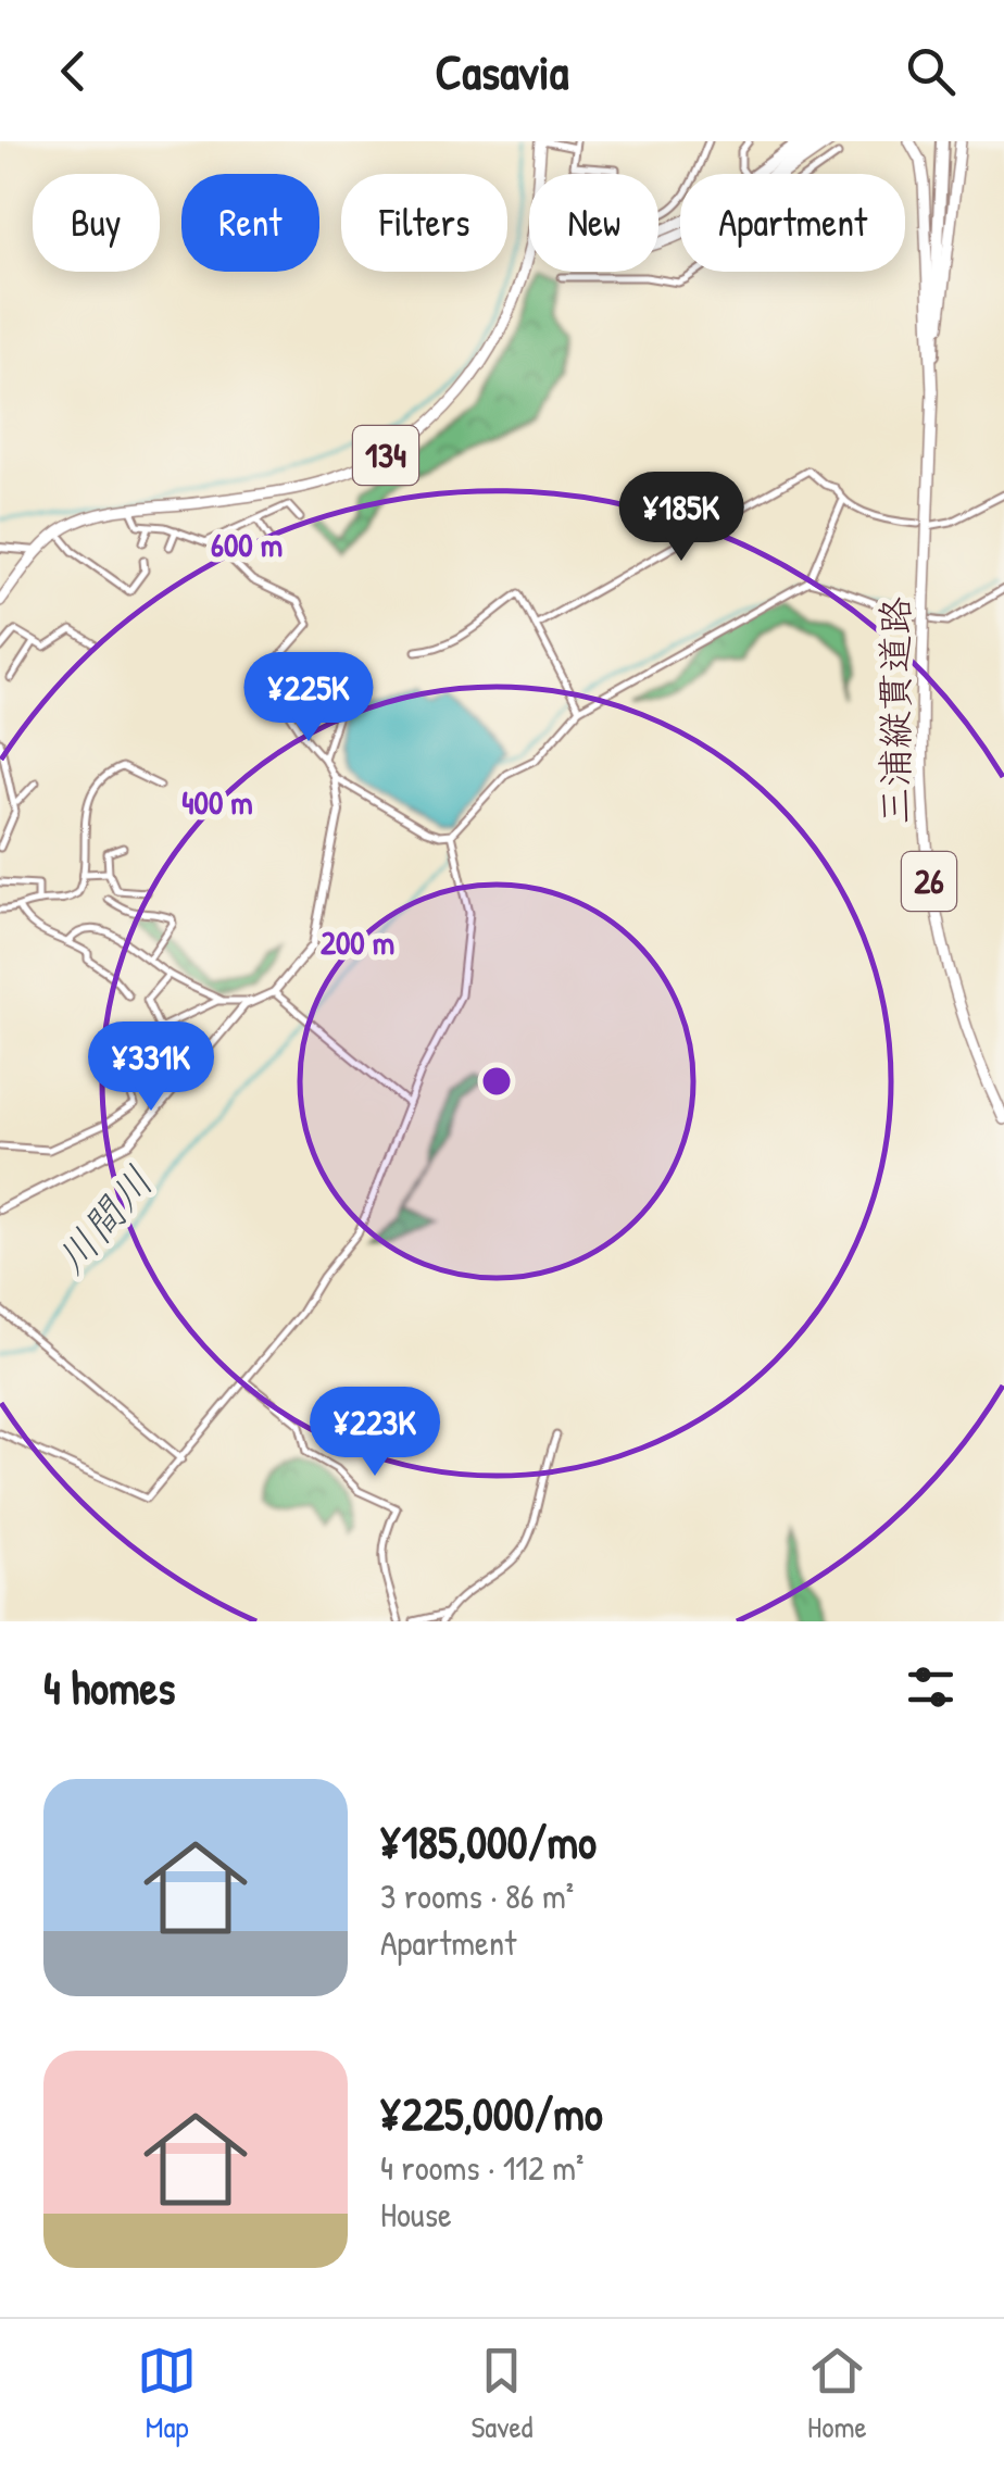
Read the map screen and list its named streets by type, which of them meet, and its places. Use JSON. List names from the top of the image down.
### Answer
{
  "streets": {
    "highway": ["26"],
    "main road": ["134", "三浦縦貫道路"]
  },
  "crossings": [
    ["三浦縦貫道路", "26"]
  ],
  "water": ["川間川"],
  "page": {
    "header": "Casavia",
    "chip": [
      "Buy",
      "Rent",
      "Filters",
      "New",
      "Apartment"
    ],
    "price": [
      "¥185K",
      "¥225K",
      "¥331K",
      "¥223K"
    ],
    "heading": "4 homes",
    "list": [
      {
        "name": "¥185,000/mo",
        "note": "3 rooms · 86 m² · Apartment"
      },
      {
        "name": "¥225,000/mo",
        "note": "4 rooms · 112 m² · House"
      }
    ],
    "tabs": ["Map", "Saved", "Home"]
  },
  "rings": ["600 m", "400 m", "200 m"]
}
